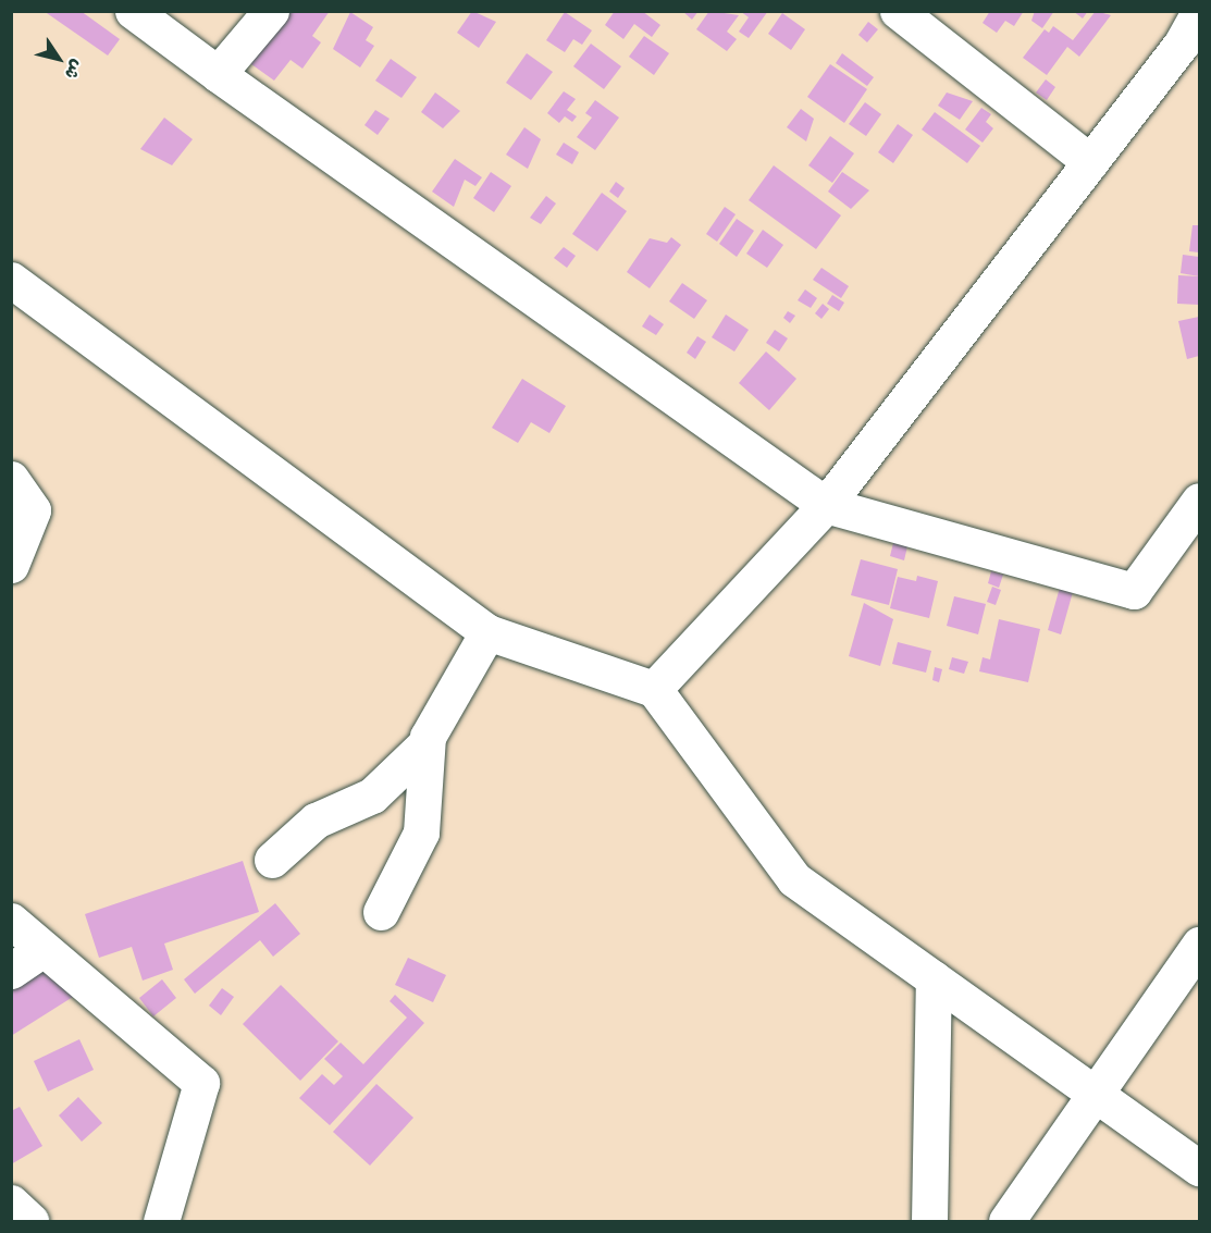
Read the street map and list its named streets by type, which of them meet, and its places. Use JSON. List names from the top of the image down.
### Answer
{
  "north": "bottom right"
}
